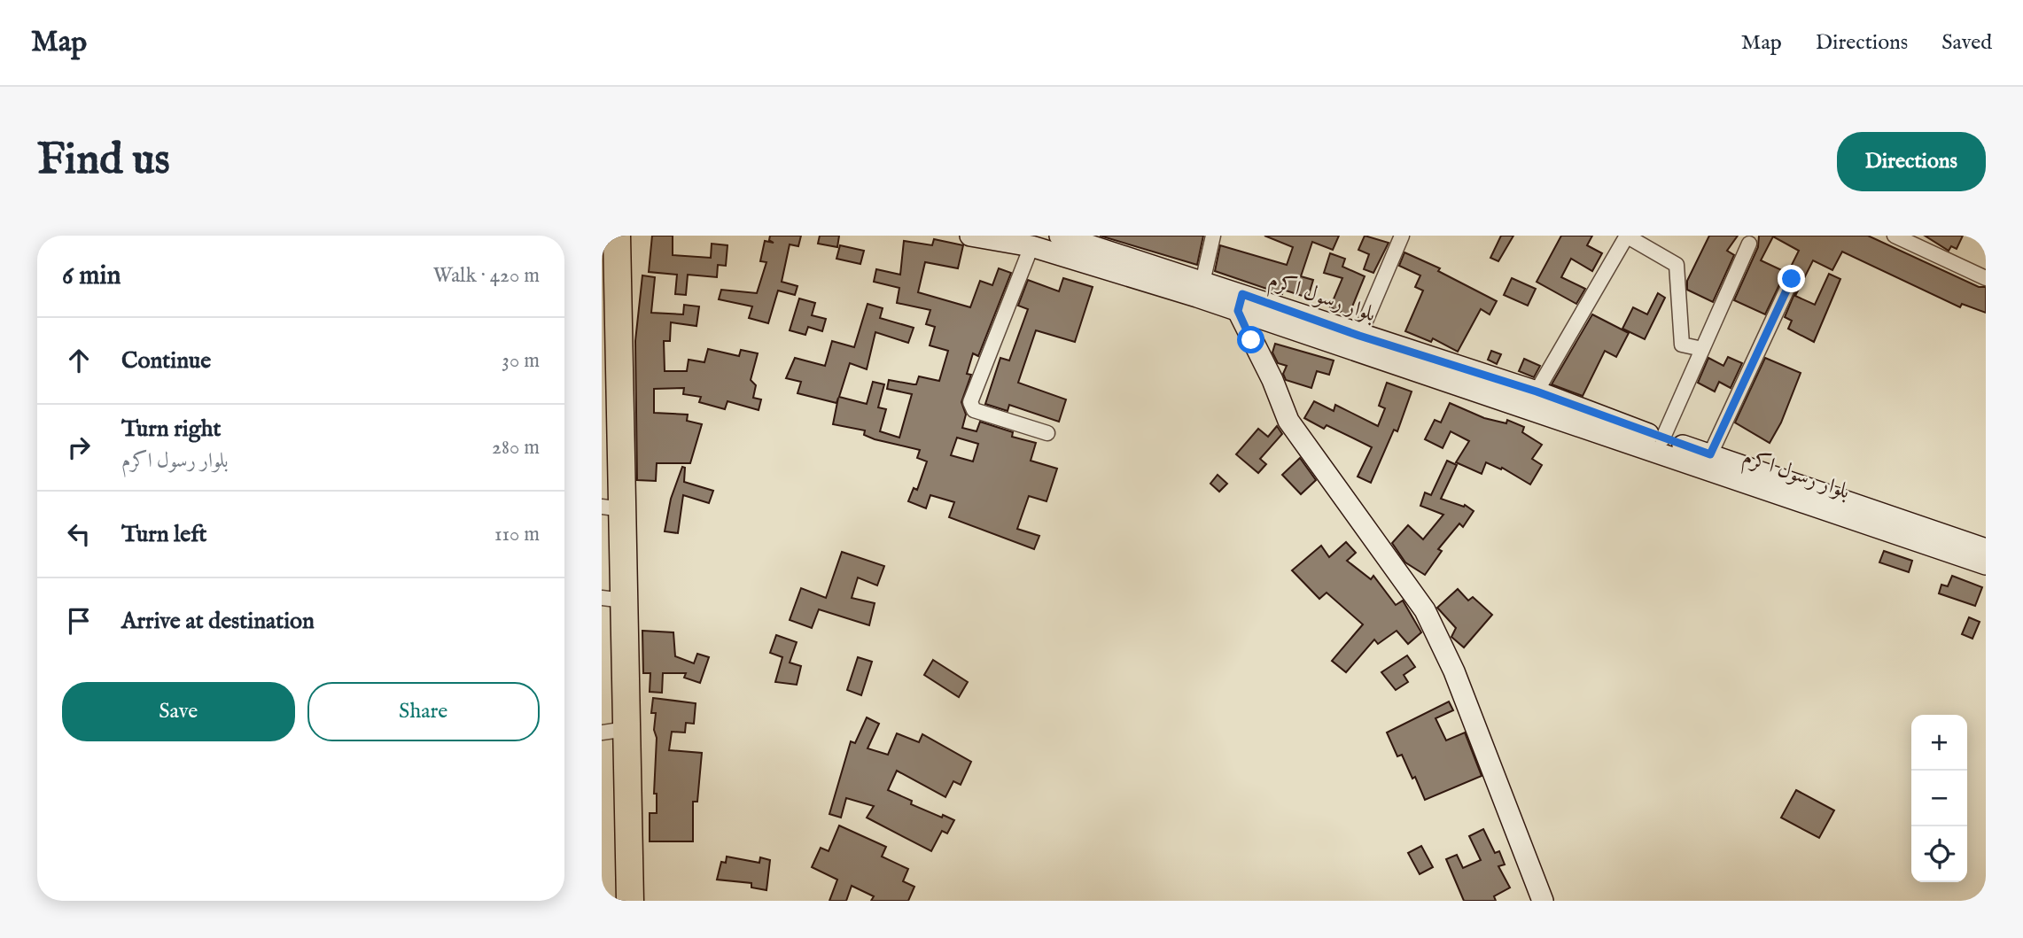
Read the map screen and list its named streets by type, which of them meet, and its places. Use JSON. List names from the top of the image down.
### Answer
{
  "streets": {
    "main road": ["بلوار رسول اکرم"]
  },
  "page": {
    "header": "Map",
    "nav": ["Map", "Directions", "Saved"],
    "buttons": [
      "Directions",
      ["Save", "Share"]
    ],
    "title": "Find us",
    "heading": ["6 min", "Walk · 420 m"],
    "list": [
      ["Continue", "30 m"],
      ["Turn right", "بلوار رسول اکرم", "280 m"],
      ["Turn left", "110 m"],
      "Arrive at destination"
    ],
    "map_buttons": ["+", "−"]
  }
}
